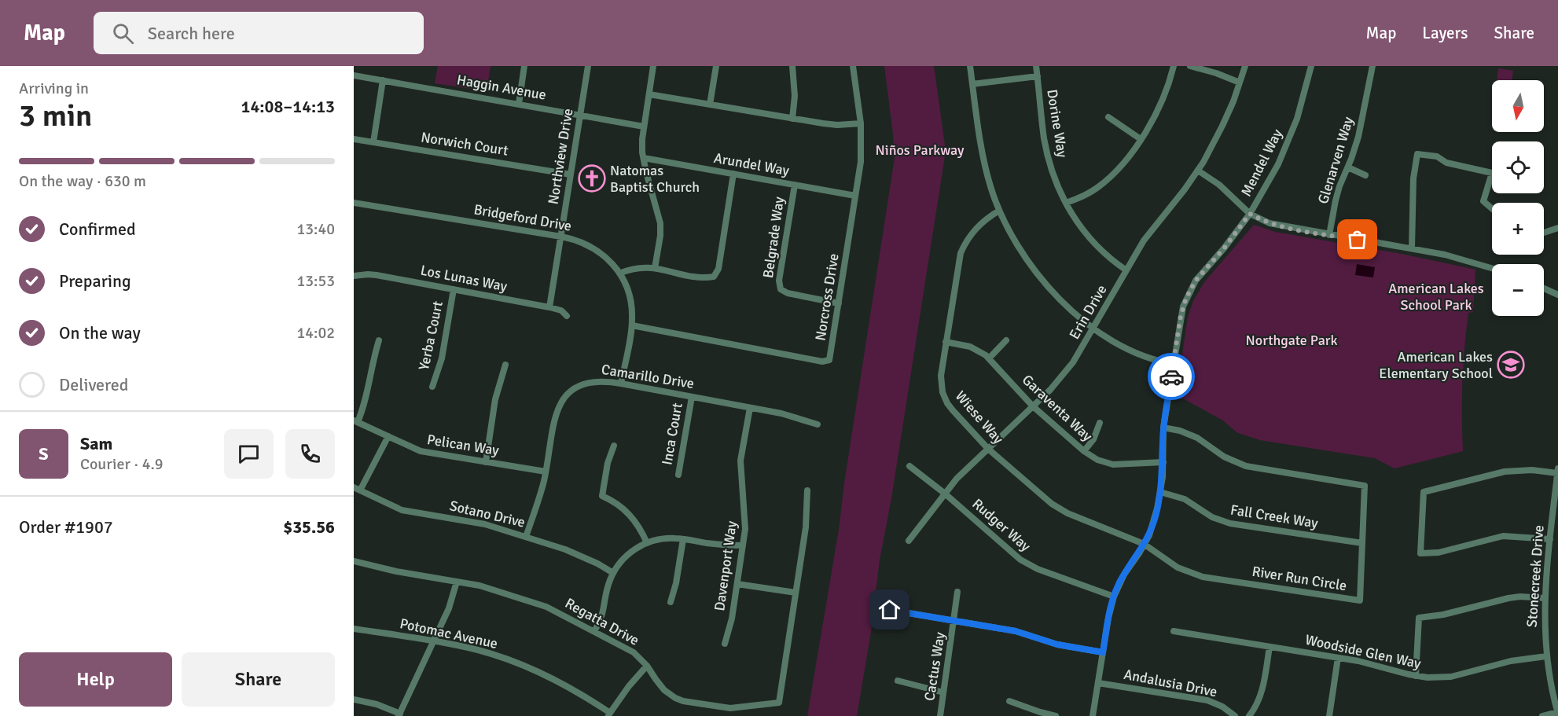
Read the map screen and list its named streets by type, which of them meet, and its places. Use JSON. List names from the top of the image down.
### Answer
{
  "streets": {
    "street": [
      "Haggin Avenue",
      "Dorine Way",
      "Norwich Court",
      "Northview Drive",
      "Glenarven Way",
      "Mendel Way",
      "Arundel Way",
      "Bridgeford Drive",
      "Belgrade Way",
      "Los Lunas Way",
      "Norcross Drive",
      "Erin Drive",
      "Yerba Court",
      "Camarillo Drive",
      "Garaventa Way",
      "Wiese Way",
      "Inca Court",
      "Pelican Way",
      "Sotano Drive",
      "Fall Creek Way",
      "Rudger Way",
      "Davenport Way",
      "Stonecreek Drive",
      "River Run Circle",
      "Regatta Drive",
      "Potomac Avenue",
      "Woodside Glen Way",
      "Cactus Way",
      "Andalusia Drive"
    ]
  },
  "crossings": [
    ["Haggin Avenue", "Northview Drive"],
    ["Dorine Way", "Erin Drive"],
    ["Norwich Court", "Northview Drive"],
    ["Northview Drive", "Bridgeford Drive"],
    ["Northview Drive", "Los Lunas Way"],
    ["Mendel Way", "Garaventa Way"],
    ["Mendel Way", "Wiese Way"],
    ["Mendel Way", "Fall Creek Way"],
    ["Mendel Way", "Rudger Way"],
    ["Mendel Way", "River Run Circle"],
    ["Mendel Way", "Andalusia Drive"],
    ["Arundel Way", "Belgrade Way"],
    ["Arundel Way", "Norcross Drive"],
    ["Bridgeford Drive", "Norcross Drive"],
    ["Bridgeford Drive", "Camarillo Drive"],
    ["Belgrade Way", "Norcross Drive"],
    ["Los Lunas Way", "Yerba Court"],
    ["Erin Drive", "Garaventa Way"],
    ["Erin Drive", "Wiese Way"],
    ["Erin Drive", "Rudger Way"],
    ["Camarillo Drive", "Inca Court"],
    ["Camarillo Drive", "Pelican Way"],
    ["Camarillo Drive", "Sotano Drive"],
    ["Camarillo Drive", "Davenport Way"],
    ["Garaventa Way", "Wiese Way"],
    ["Wiese Way", "River Run Circle"],
    ["Fall Creek Way", "River Run Circle"],
    ["Stonecreek Drive", "Woodside Glen Way"]
  ],
  "parks": ["Niños Parkway", "American Lakes School Park", "Northgate Park"],
  "places": {
    "church": ["Natomas Baptist Church"],
    "school or university": ["American Lakes Elementary School"]
  },
  "north": "bottom",
  "page": {
    "header": "Map",
    "search": "Search here",
    "nav": ["Map", "Layers", "Share"],
    "heading": ["3 min", "Arriving in", "14:08–14:13"],
    "panel": [
      "Sam",
      "Courier · 4.9",
      "Order #1907",
      "$35.56"
    ],
    "map_buttons": ["+", "−"],
    "bar": "On the way · 630 m",
    "list": [
      ["Confirmed", "13:40"],
      ["Preparing", "13:53"],
      ["On the way", "14:02"],
      "Delivered"
    ],
    "round": "S",
    "buttons": ["Help", "Share"]
  }
}
